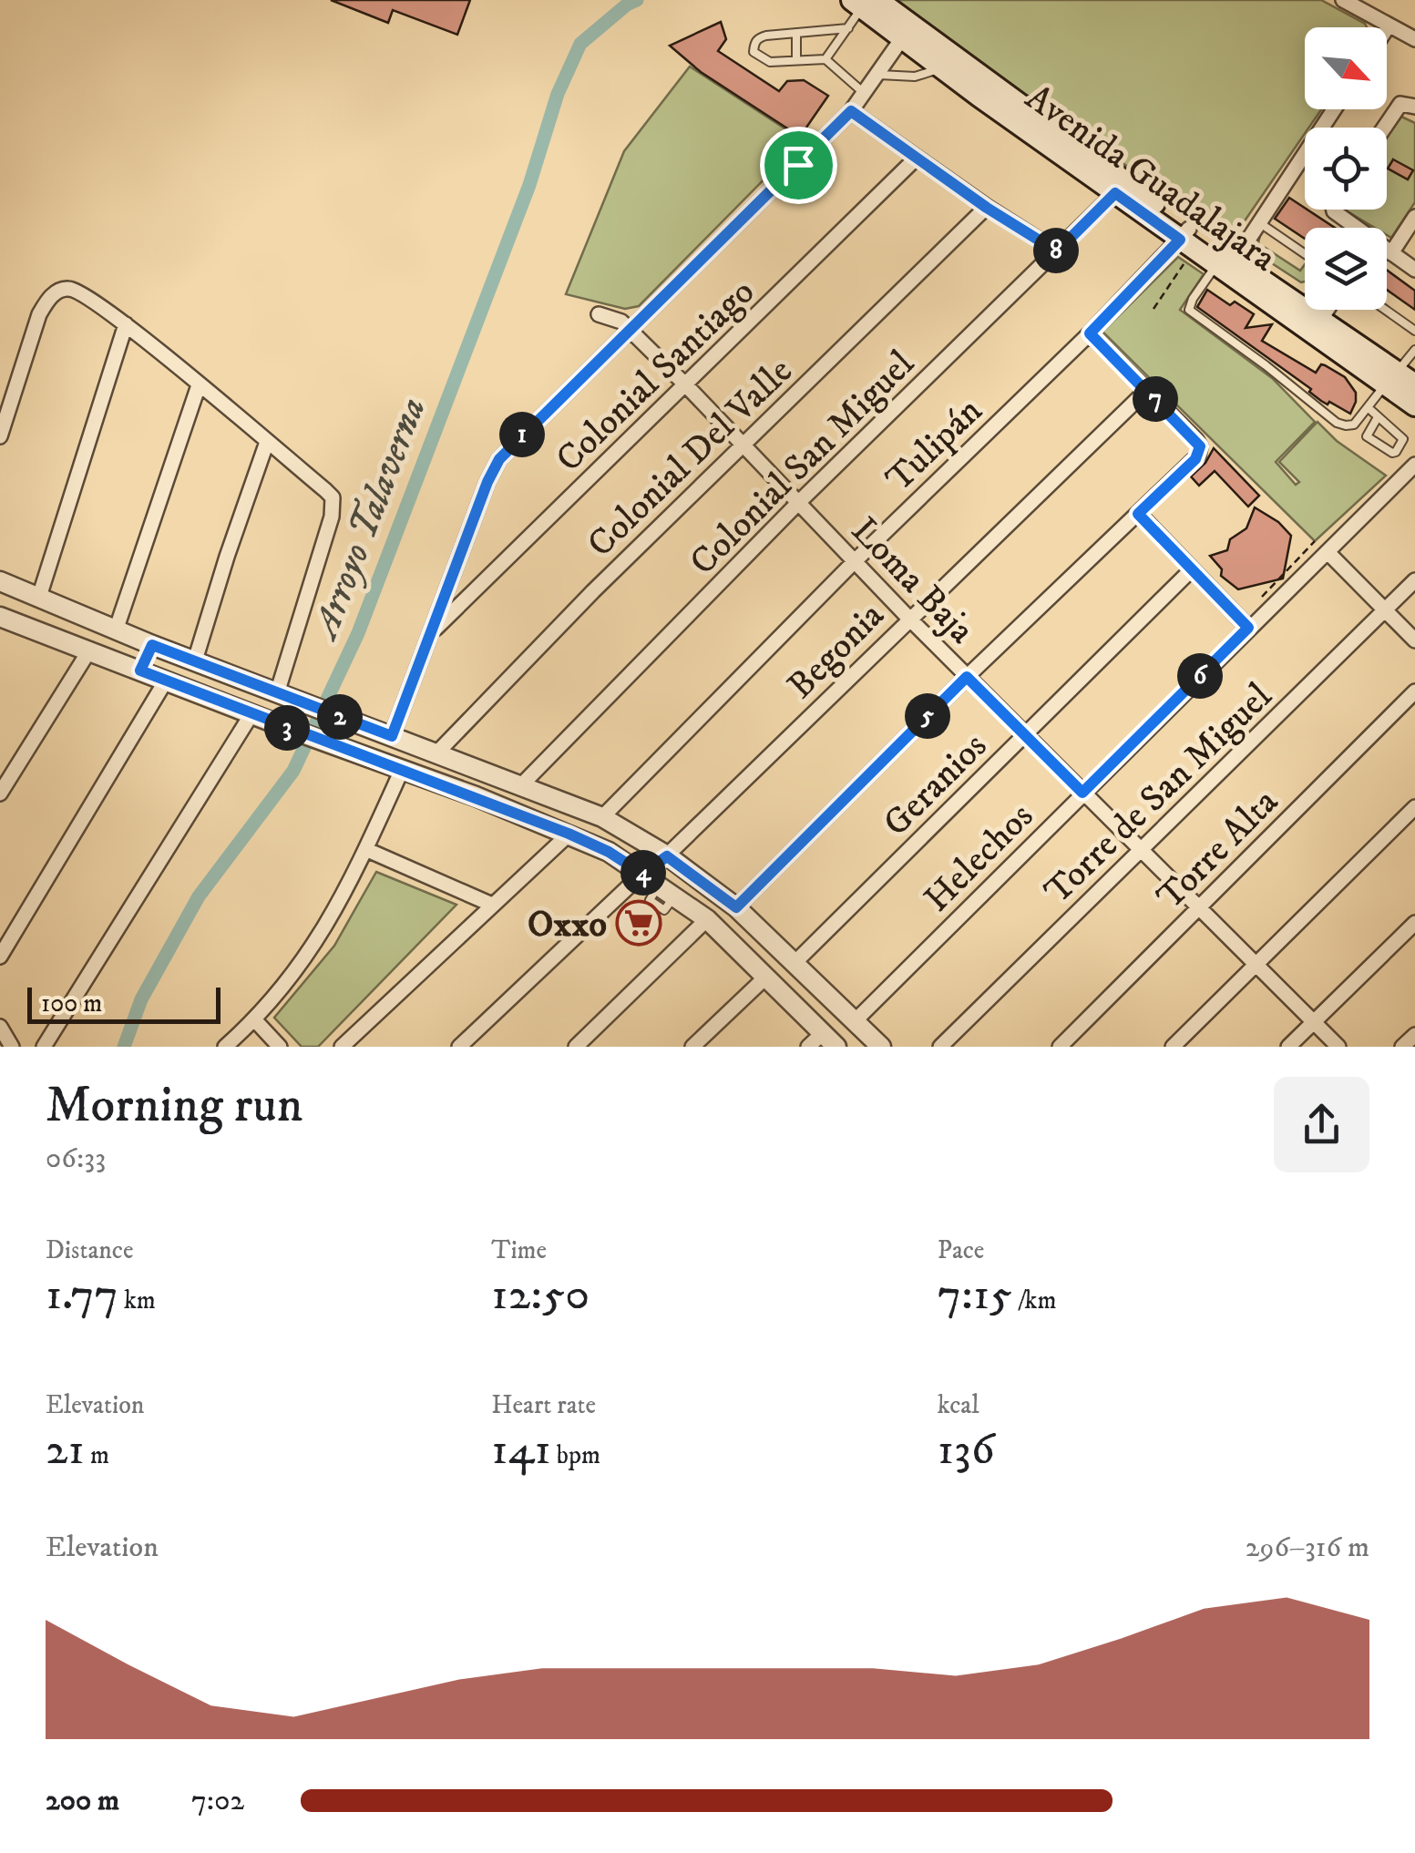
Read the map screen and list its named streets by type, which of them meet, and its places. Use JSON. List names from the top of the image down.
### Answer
{
  "streets": {
    "main road": ["Avenida Guadalajara"],
    "street": [
      "Colonial Santiago",
      "Tulipán",
      "Colonial Del Valle",
      "Colonial San Miguel",
      "Loma Baja",
      "Begonia",
      "Geranios",
      "Torre de San Miguel",
      "Torre Alta",
      "Helechos"
    ]
  },
  "crossings": [
    ["Avenida Guadalajara", "Tulipán"],
    ["Avenida Guadalajara", "Colonial San Miguel"],
    ["Colonial Santiago", "Loma Baja"],
    ["Tulipán", "Loma Baja"],
    ["Colonial Del Valle", "Loma Baja"],
    ["Colonial San Miguel", "Loma Baja"],
    ["Loma Baja", "Begonia"],
    ["Loma Baja", "Geranios"],
    ["Loma Baja", "Torre de San Miguel"],
    ["Loma Baja", "Torre Alta"],
    ["Loma Baja", "Helechos"]
  ],
  "water": ["Arroyo Talaverna"],
  "places": {
    "supermarket": ["Oxxo"]
  },
  "scale_bar": "100 m",
  "north": "bottom right",
  "page": {
    "pins": [
      "8",
      "7",
      "1",
      "6",
      "5",
      "2",
      "3",
      "4"
    ],
    "scale": "100 m",
    "heading": ["Morning run", "06:33"],
    "stats": [
      ["Distance", "1.77 km"],
      ["Time", "12:50"],
      ["Pace", "7:15 /km"],
      ["Elevation", "21 m"],
      ["Heart rate", "141 bpm"],
      ["kcal", "136"]
    ],
    "chart": ["Elevation", "296–316 m"],
    "list": [
      {
        "name": "200 m",
        "note": "7:02"
      }
    ]
  }
}
